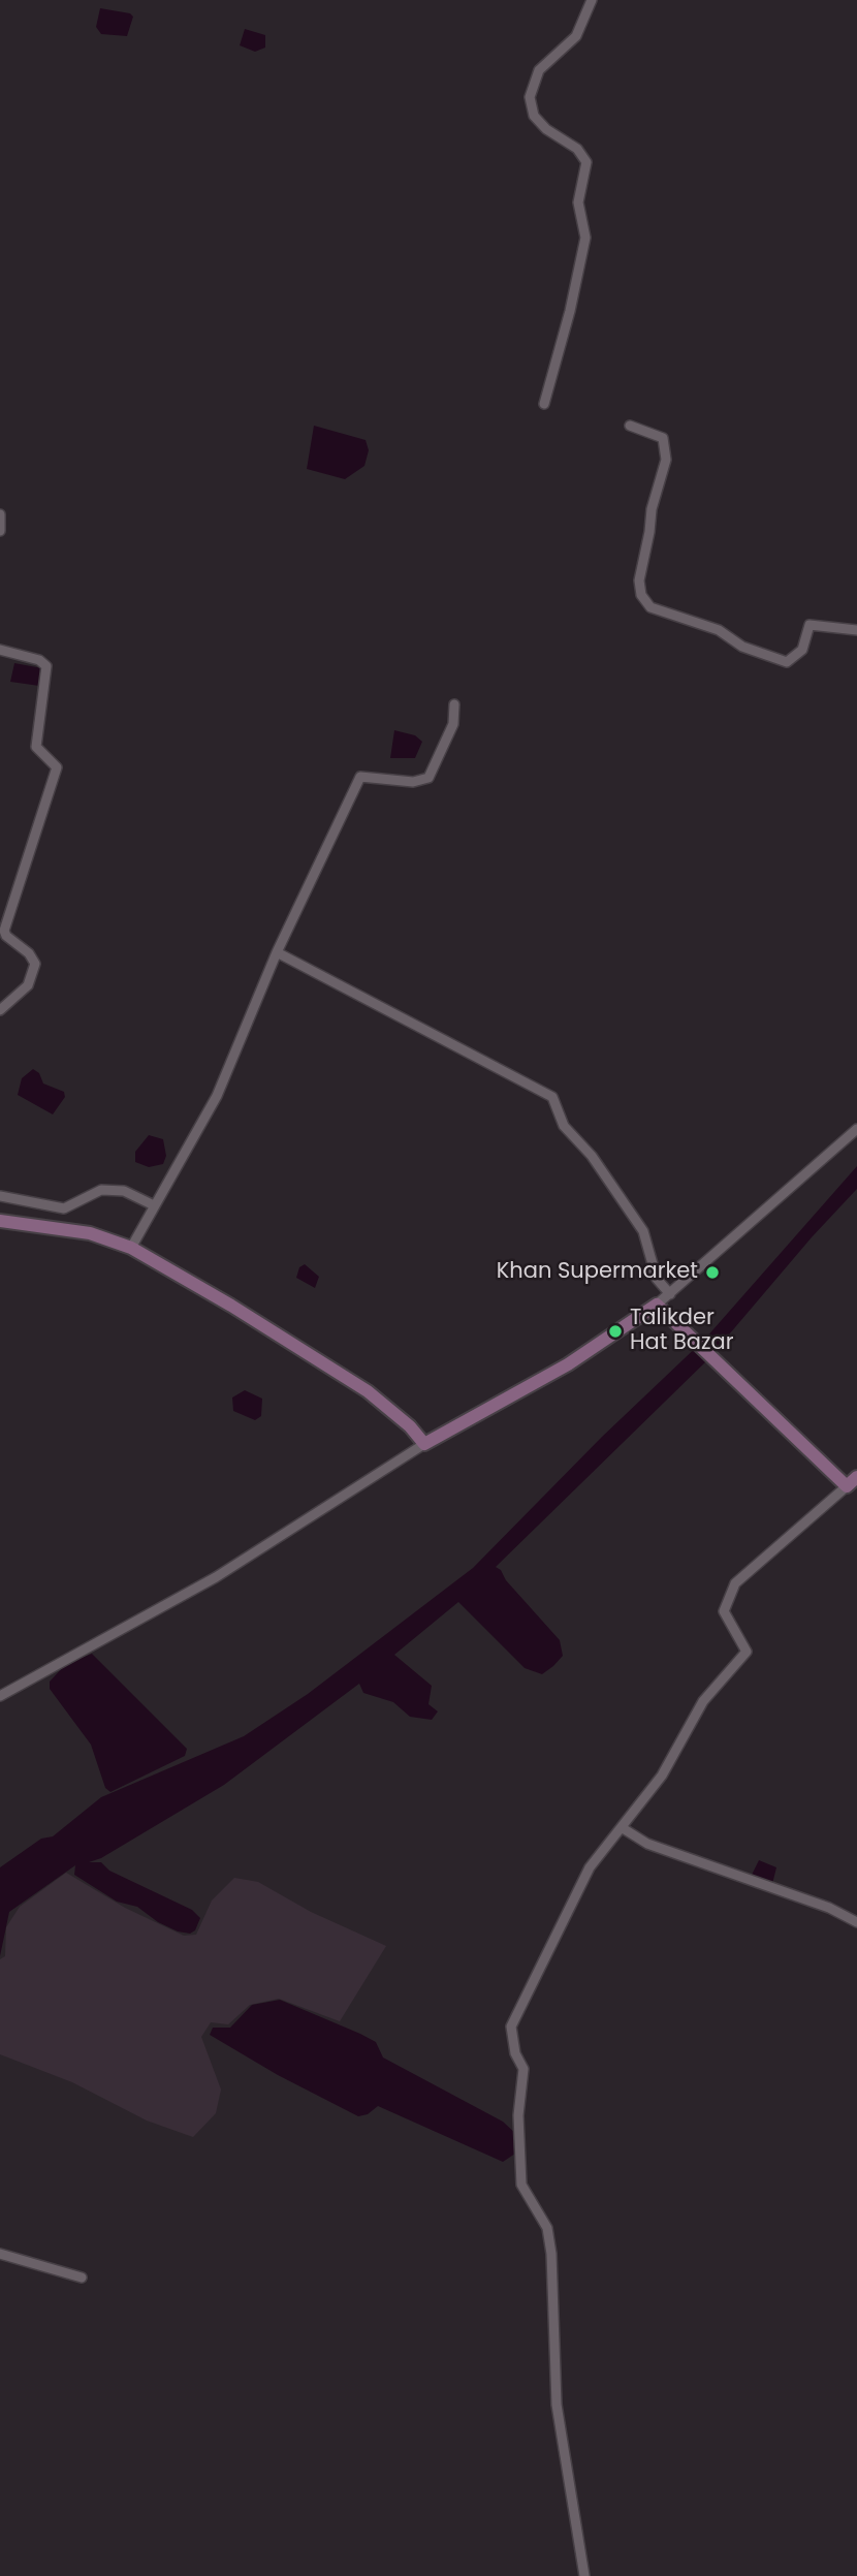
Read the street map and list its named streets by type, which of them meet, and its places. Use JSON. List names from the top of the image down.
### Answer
{
  "places": ["Khan Supermarket", "Talikder Hat Bazar"]
}
